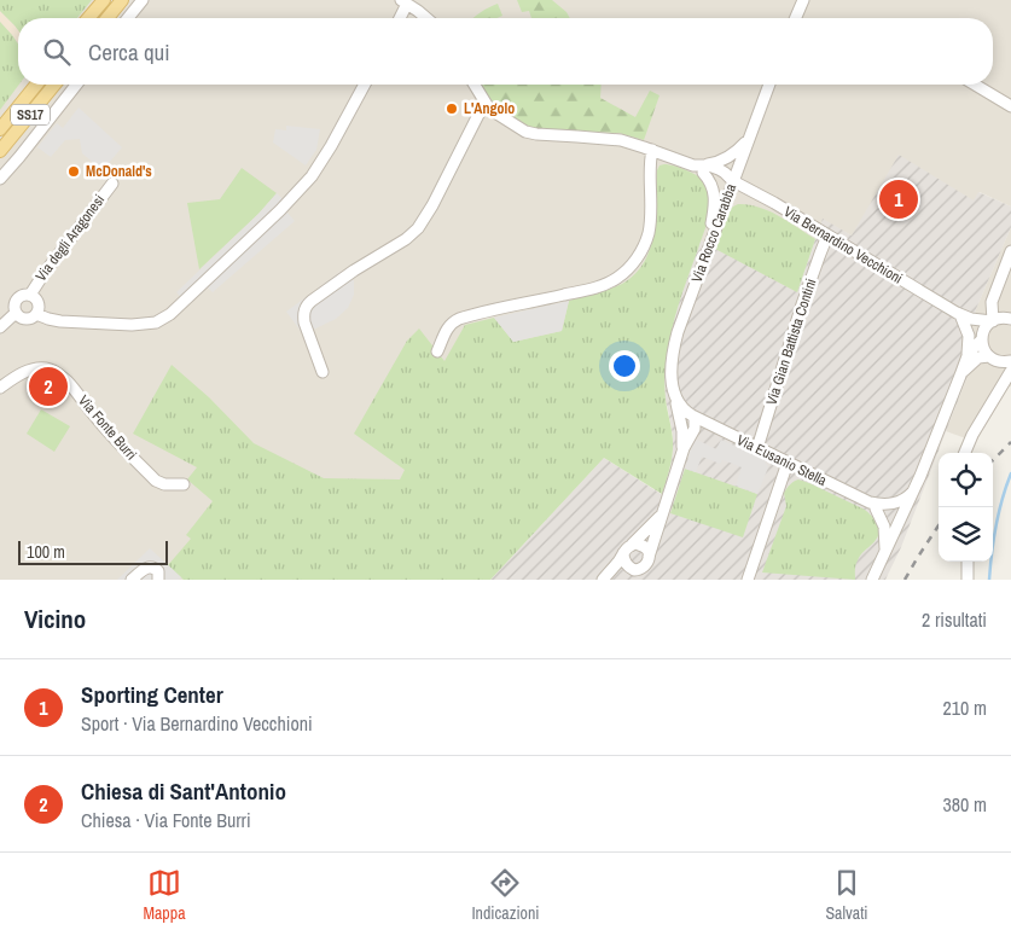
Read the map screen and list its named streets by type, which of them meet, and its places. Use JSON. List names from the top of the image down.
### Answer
{
  "streets": {
    "main road": ["SS17"],
    "street": [
      "Via Rocco Carabba",
      "Via degli Aragonesi",
      "Via Bernardino Vecchioni",
      "Via Gian Battista Contini",
      "Via Fonte Burri",
      "Via Eusanio Stella"
    ]
  },
  "crossings": [
    ["Via Rocco Carabba", "Via Bernardino Vecchioni"],
    ["Via Bernardino Vecchioni", "Via Gian Battista Contini"],
    ["Via Gian Battista Contini", "Via Eusanio Stella"]
  ],
  "places": ["L'Angolo", "McDonald's"],
  "scale_bar": "100 m",
  "page": {
    "search": "Cerca qui",
    "pins": ["1", "2"],
    "scale": "100 m",
    "heading": ["Vicino", "2 risultati"],
    "list": [
      {
        "mark": "1",
        "name": "Sporting Center",
        "note": "Sport · Via Bernardino Vecchioni",
        "value": "210 m"
      },
      {
        "mark": "2",
        "name": "Chiesa di Sant'Antonio",
        "note": "Chiesa · Via Fonte Burri",
        "value": "380 m"
      }
    ],
    "nav": ["Mappa", "Indicazioni", "Salvati"]
  }
}
